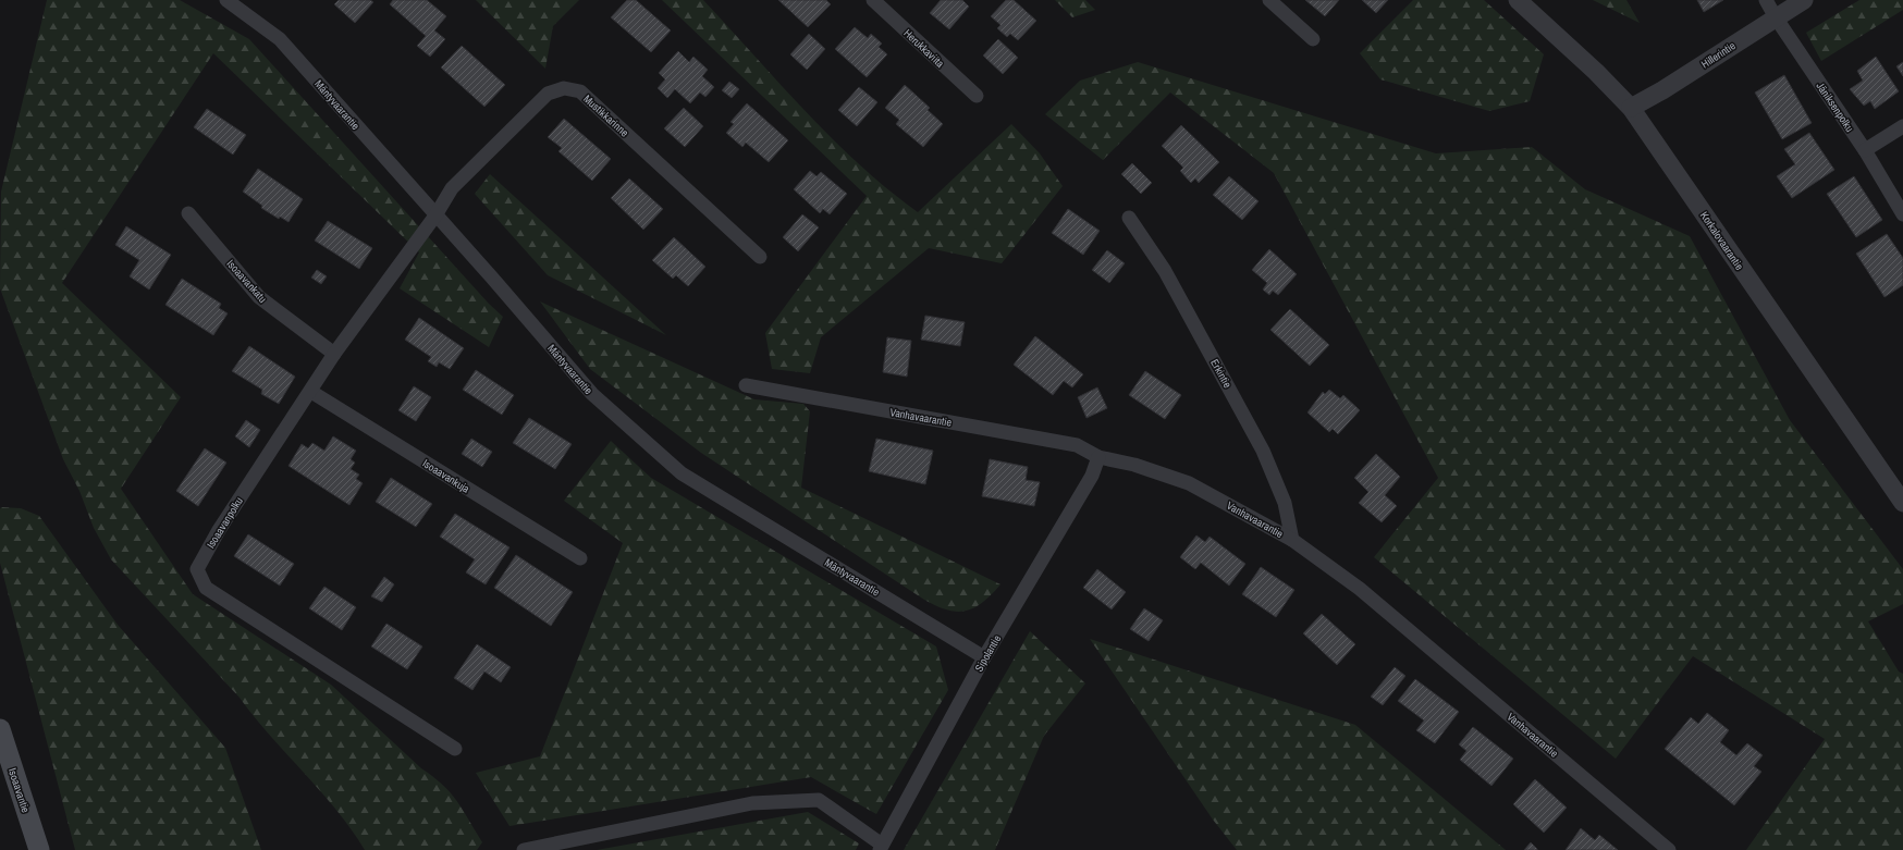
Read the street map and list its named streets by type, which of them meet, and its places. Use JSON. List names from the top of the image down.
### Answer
{
  "streets": {
    "main road": ["Isoaavantie"],
    "street": [
      "Herukkaviita",
      "Hillerintie",
      "Mäntyvaarantie",
      "Jäniksenpolku",
      "Mustikkarinne",
      "Korkalovaarantie",
      "Isoaavankatu",
      "Erkintie",
      "Vanhavaarantie",
      "Isoaavankuja",
      "Isoaavanpolku",
      "Sipolantie"
    ]
  },
  "crossings": [
    ["Hillerintie", "Jäniksenpolku"],
    ["Hillerintie", "Korkalovaarantie"],
    ["Mäntyvaarantie", "Mustikkarinne"],
    ["Mäntyvaarantie", "Isoaavanpolku"],
    ["Mäntyvaarantie", "Sipolantie"],
    ["Mustikkarinne", "Isoaavanpolku"],
    ["Isoaavankatu", "Isoaavanpolku"],
    ["Erkintie", "Vanhavaarantie"],
    ["Vanhavaarantie", "Sipolantie"],
    ["Isoaavankuja", "Isoaavanpolku"]
  ]
}
